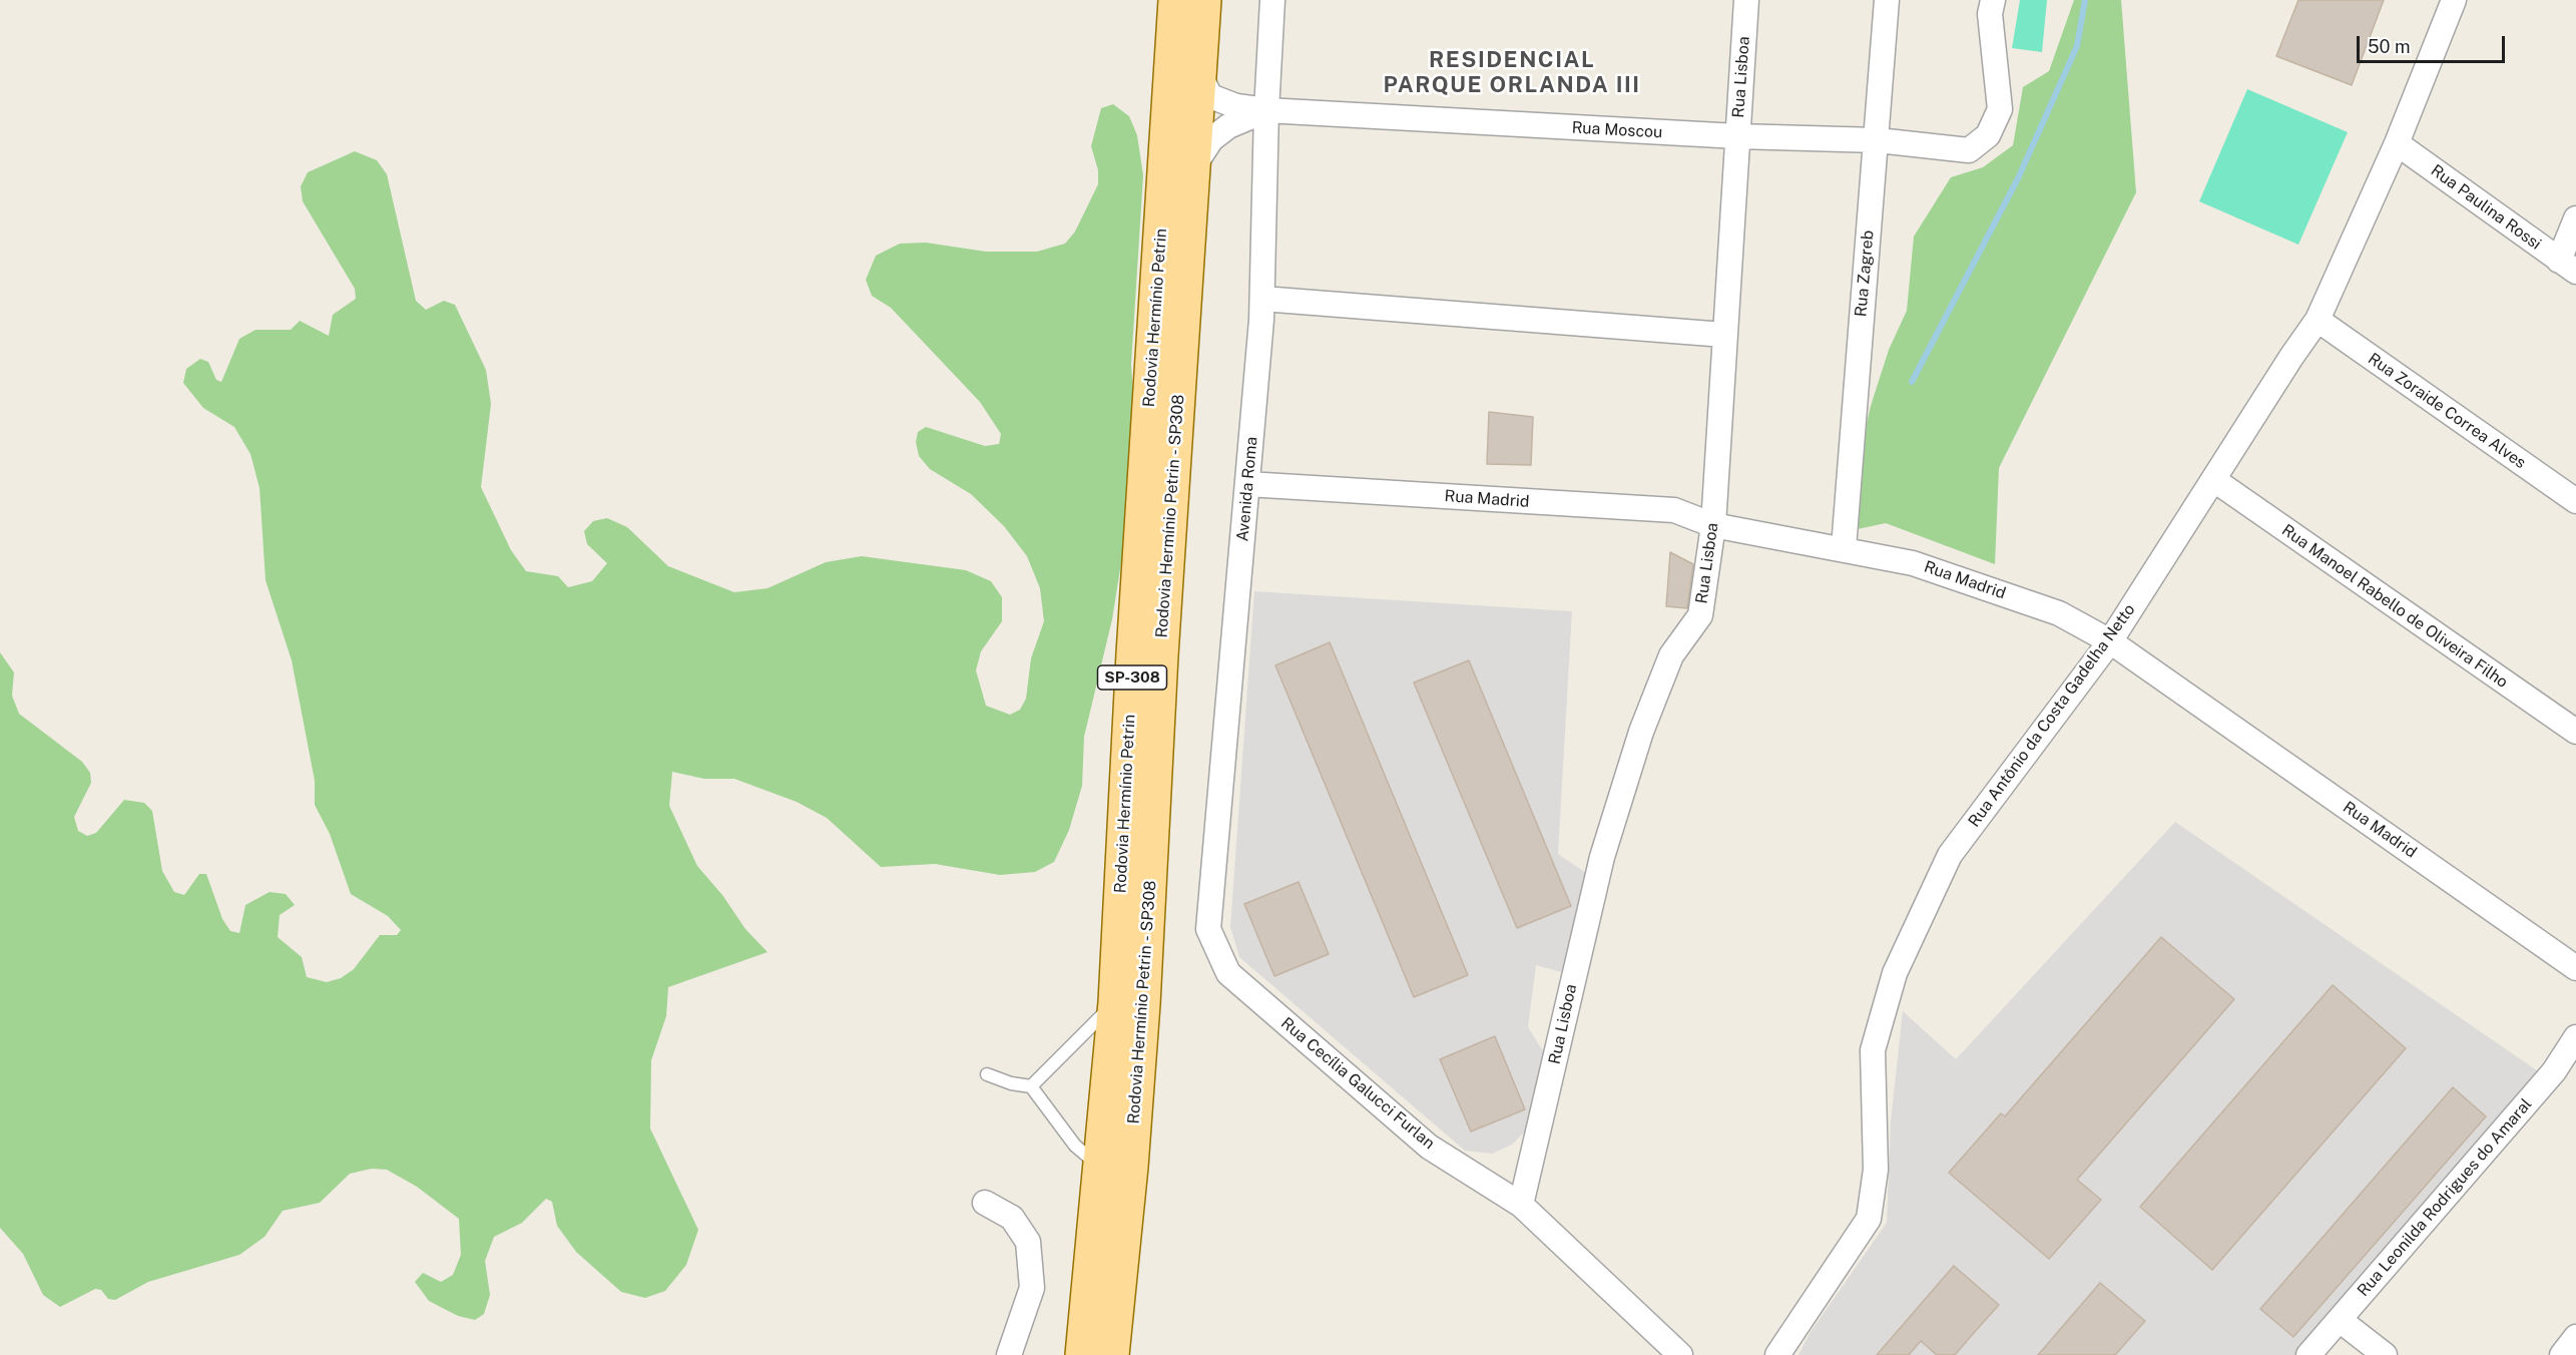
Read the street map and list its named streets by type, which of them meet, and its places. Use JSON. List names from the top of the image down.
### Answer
{
  "streets": {
    "main road": ["Rodovia Hermínio Petrin", "Rodovia Hermínio Petrin - SP308", "SP-308"],
    "street": [
      "Rua Lisboa",
      "Rua Moscou",
      "Rua Paulina Rossi",
      "Rua Zagreb",
      "Rua Zoraide Correa Alves",
      "Avenida Roma",
      "Rua Madrid",
      "Rua Manoel Rabello de Oliveira Filho",
      "Rua Antônio da Costa Gadelha Netto",
      "Rua Cecília Galucci Furlan",
      "Rua Leonilda Rodrigues do Amaral"
    ]
  },
  "crossings": [
    ["Rua Lisboa", "Rua Moscou"],
    ["Rua Lisboa", "Rua Madrid"],
    ["Rua Lisboa", "Rua Cecília Galucci Furlan"],
    ["Rua Moscou", "Rua Zagreb"],
    ["Rua Moscou", "Avenida Roma"],
    ["Rua Moscou", "Rodovia Hermínio Petrin - SP308"],
    ["Rua Paulina Rossi", "Rua Antônio da Costa Gadelha Netto"],
    ["Rua Zagreb", "Rua Madrid"],
    ["Rodovia Hermínio Petrin", "Rodovia Hermínio Petrin - SP308"],
    ["Rua Zoraide Correa Alves", "Rua Antônio da Costa Gadelha Netto"],
    ["Avenida Roma", "Rua Madrid"],
    ["Avenida Roma", "Rua Cecília Galucci Furlan"],
    ["Rua Madrid", "Rua Antônio da Costa Gadelha Netto"],
    ["Rua Manoel Rabello de Oliveira Filho", "Rua Antônio da Costa Gadelha Netto"]
  ],
  "districts": ["RESIDENCIAL PARQUE ORLANDA III"],
  "scale_bar": "50 m"
}
